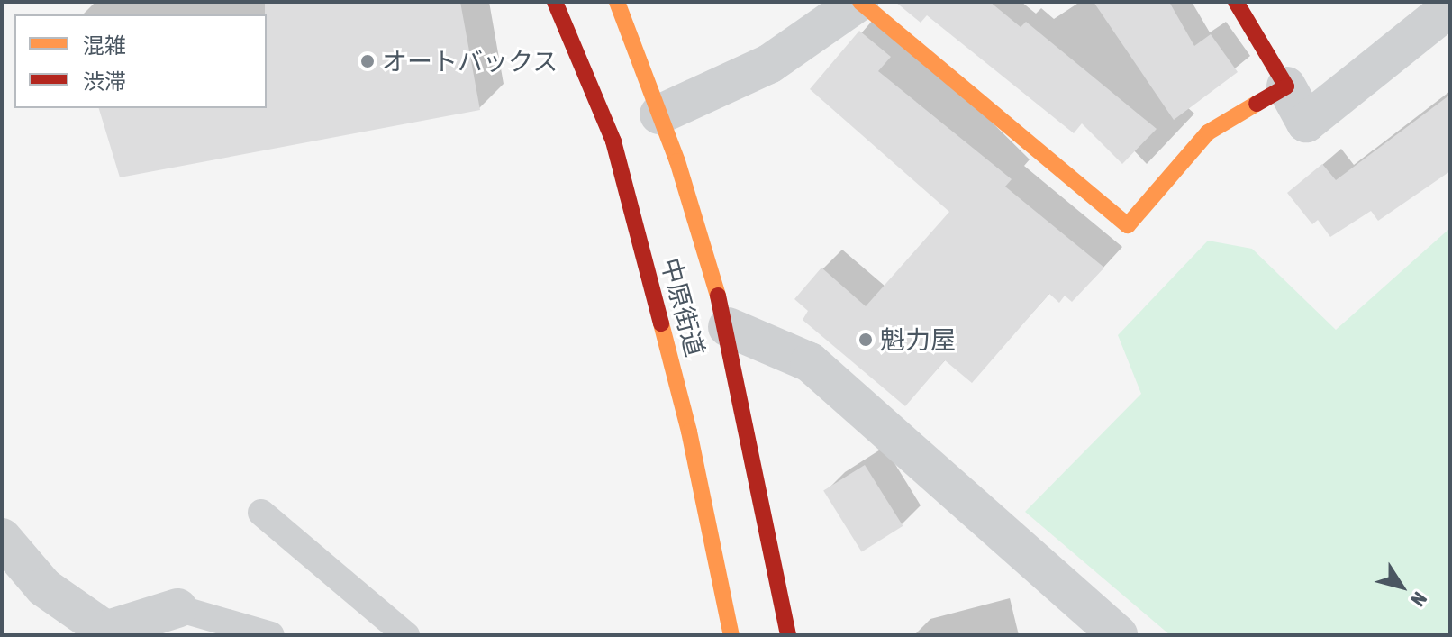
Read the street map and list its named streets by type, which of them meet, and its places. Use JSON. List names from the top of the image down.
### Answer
{
  "streets": {
    "main road": ["中原街道"]
  },
  "places": ["オートバックス", "魁力屋"],
  "legend": ["混雑", "渋滞"],
  "north": "bottom right"
}
